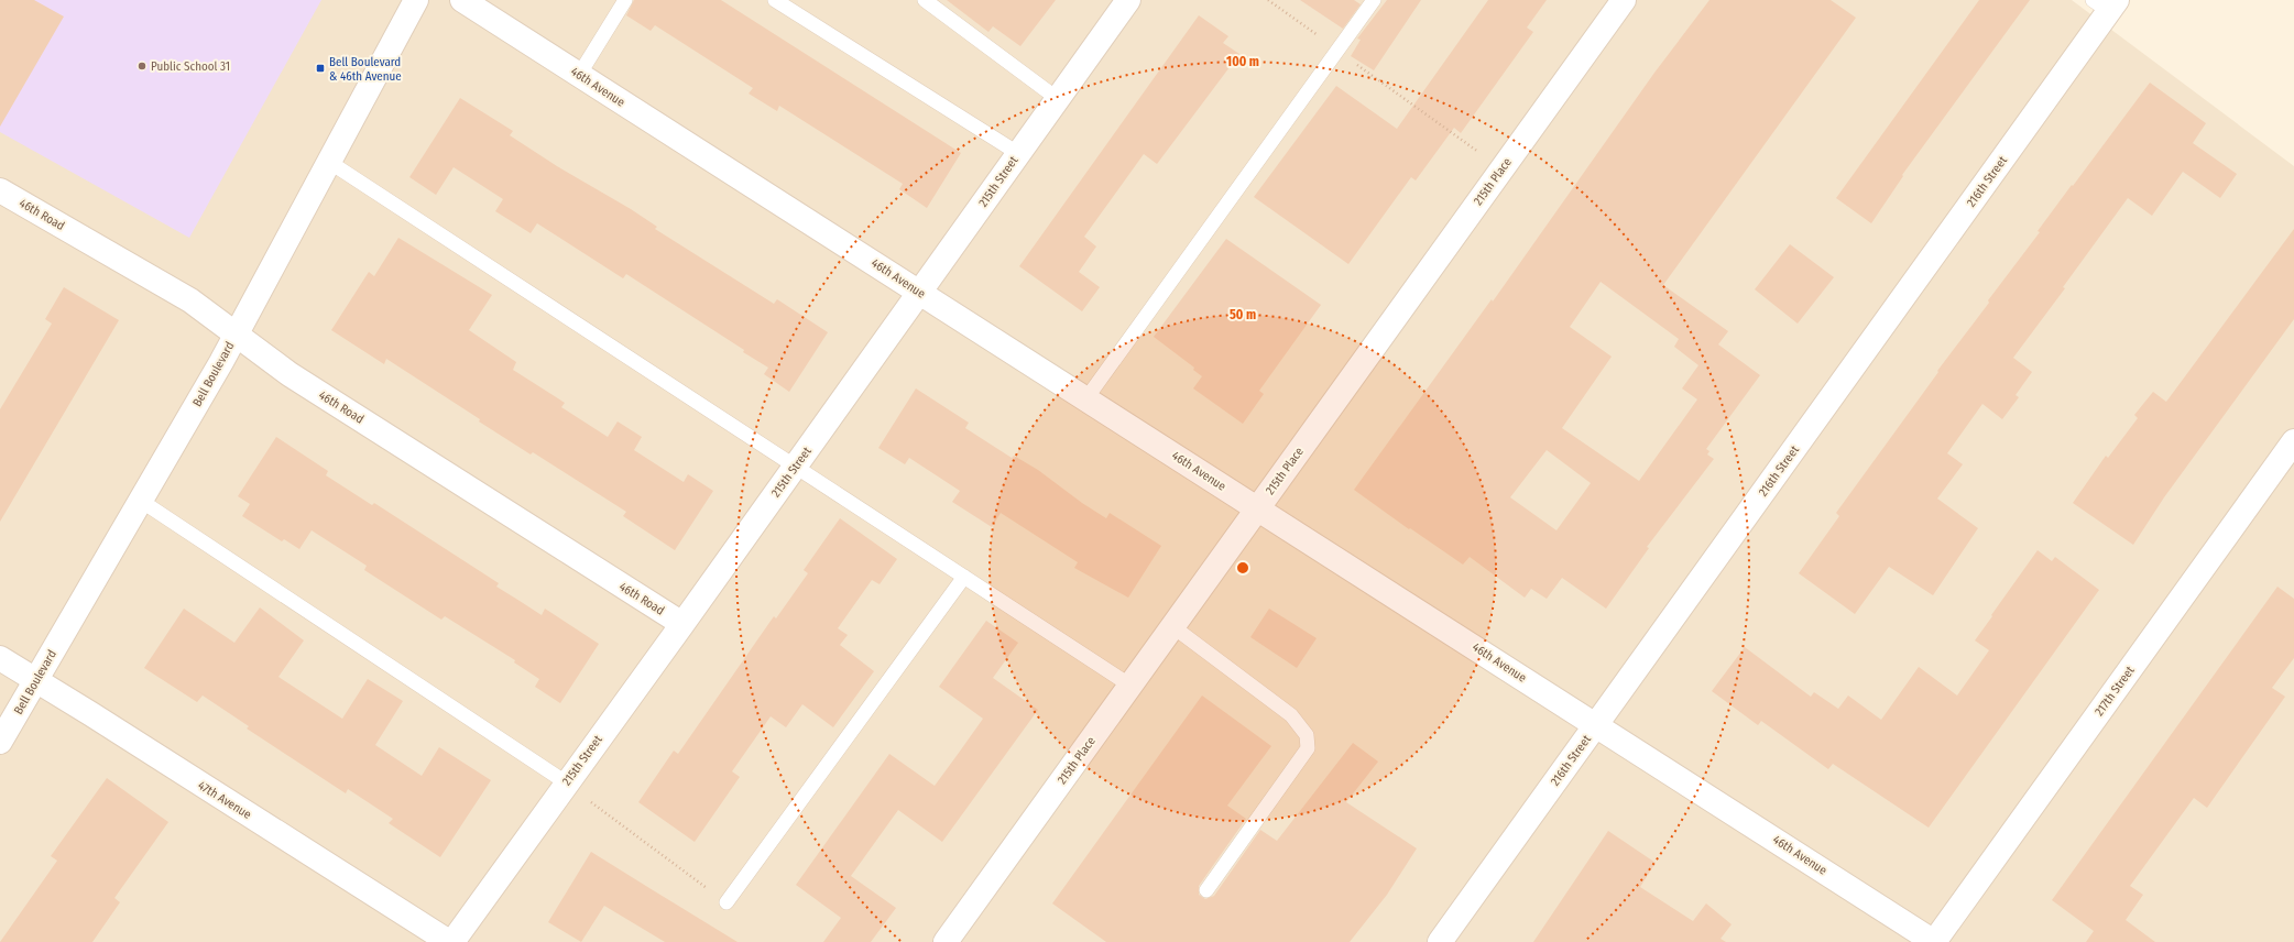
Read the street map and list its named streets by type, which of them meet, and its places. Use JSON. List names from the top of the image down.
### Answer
{
  "streets": {
    "street": [
      "46th Avenue",
      "215th Street",
      "215th Place",
      "216th Street",
      "46th Road",
      "Bell Boulevard",
      "217th Street",
      "47th Avenue"
    ]
  },
  "crossings": [
    ["46th Avenue", "215th Street"],
    ["46th Avenue", "215th Place"],
    ["46th Avenue", "216th Street"],
    ["46th Avenue", "217th Street"],
    ["215th Street", "46th Road"],
    ["46th Road", "Bell Boulevard"],
    ["Bell Boulevard", "47th Avenue"]
  ],
  "places": {
    "other": ["Public School 31"],
    "transit": ["Bell Boulevard & 46th Avenue"]
  },
  "rings": ["100 m", "50 m"]
}
